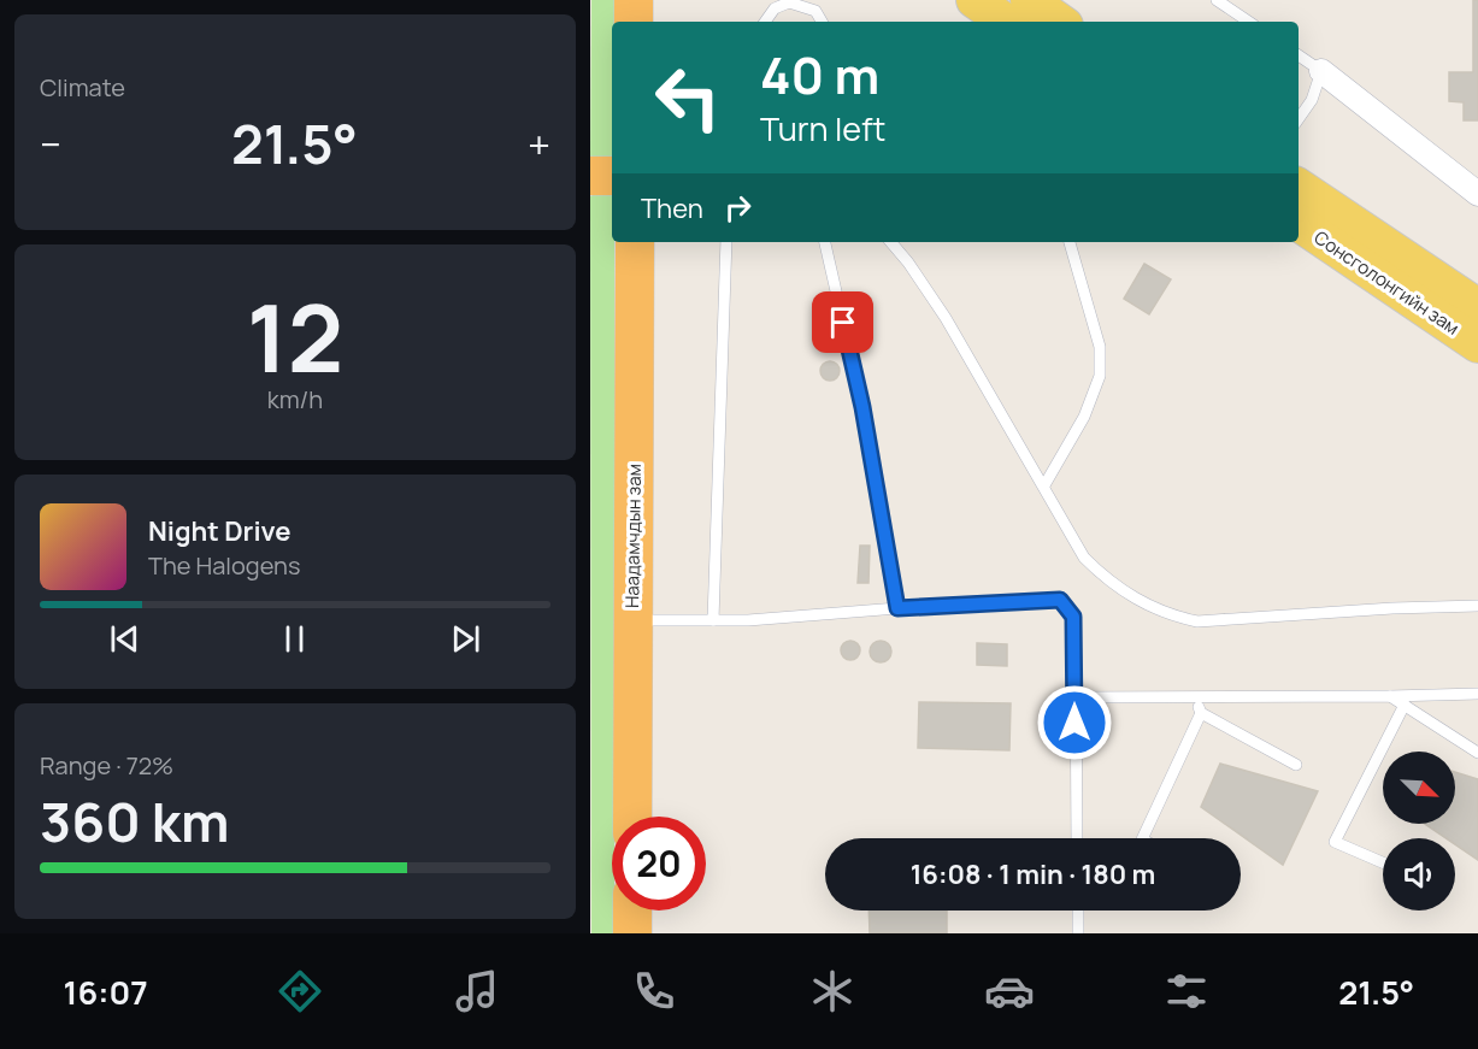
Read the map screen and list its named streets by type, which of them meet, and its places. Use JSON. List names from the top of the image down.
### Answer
{
  "streets": {
    "highway": ["Наадамчдын зам"],
    "main road": ["Сонсголонгийн зам"]
  },
  "north": "bottom right",
  "page": {
    "tile": [
      "Climate",
      ["12", "km/h"],
      ["Range · 72%", "360 km"]
    ],
    "turn": ["40 m", "Turn left"],
    "heat": ["−", "21.5°", "+"],
    "then": "Then",
    "song": ["Night Drive", "The Halogens"],
    "limit": "20",
    "trip": "16:08 · 1 min · 180 m",
    "tabs": ["16:07", "21.5°"]
  }
}
